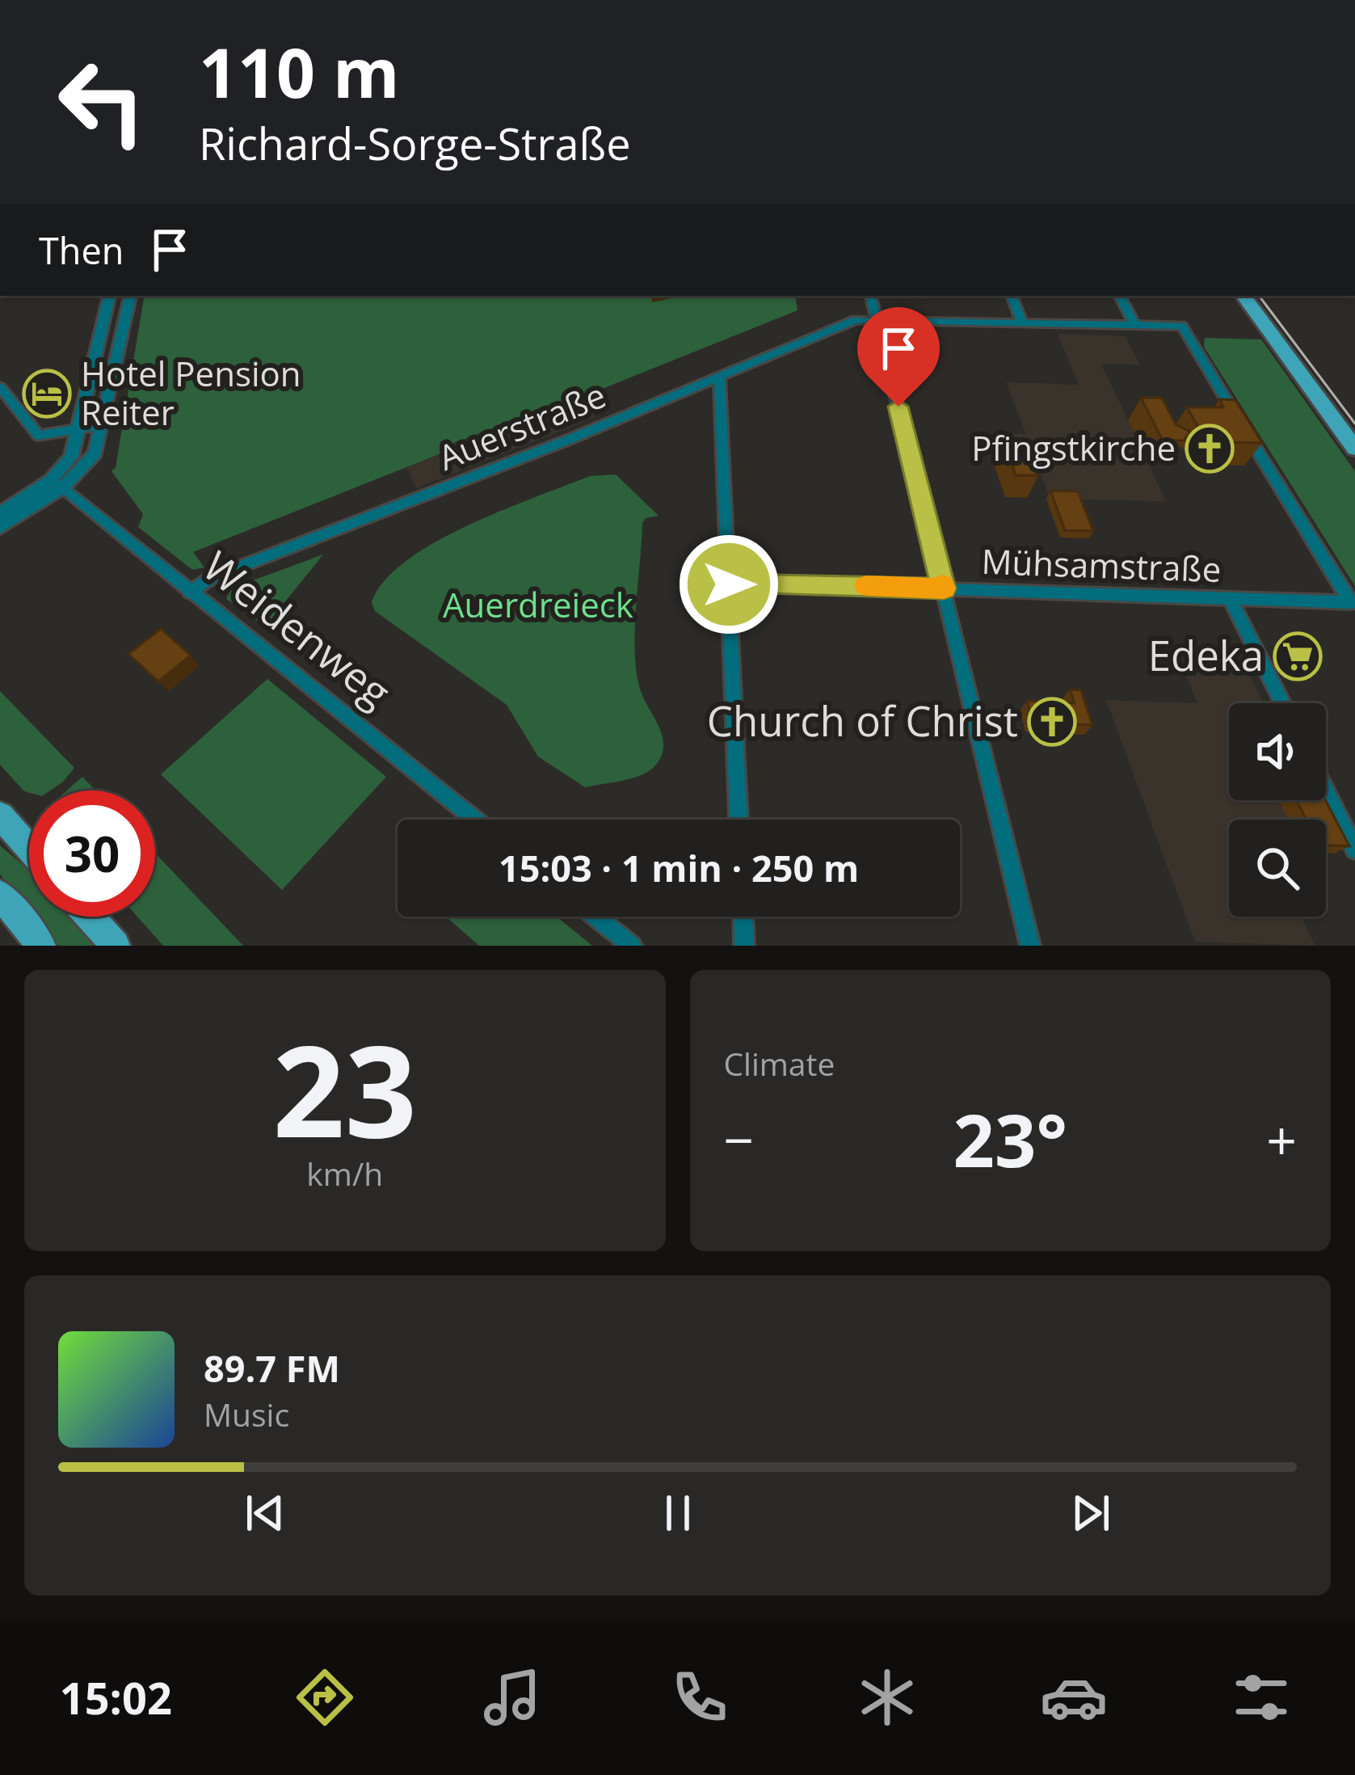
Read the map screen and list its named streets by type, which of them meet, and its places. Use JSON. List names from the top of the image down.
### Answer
{
  "streets": {
    "street": ["Auerstraße", "Mühsamstraße", "Weidenweg"]
  },
  "crossings": [
    ["Auerstraße", "Mühsamstraße"],
    ["Auerstraße", "Weidenweg"]
  ],
  "parks": ["Auerdreieck"],
  "places": {
    "hotel": ["Hotel Pension Reiter"],
    "church": ["Pfingstkirche", "Church of Christ"],
    "supermarket": ["Edeka"]
  },
  "page": {
    "turn": ["110 m", "Richard-Sorge-Straße"],
    "then": "Then",
    "limit": "30",
    "trip": "15:03 · 1 min · 250 m",
    "tile": [
      ["23", "km/h"],
      "Climate"
    ],
    "heat": ["−", "23°", "+"],
    "song": ["89.7 FM", "Music"],
    "tabs": "15:02"
  }
}
